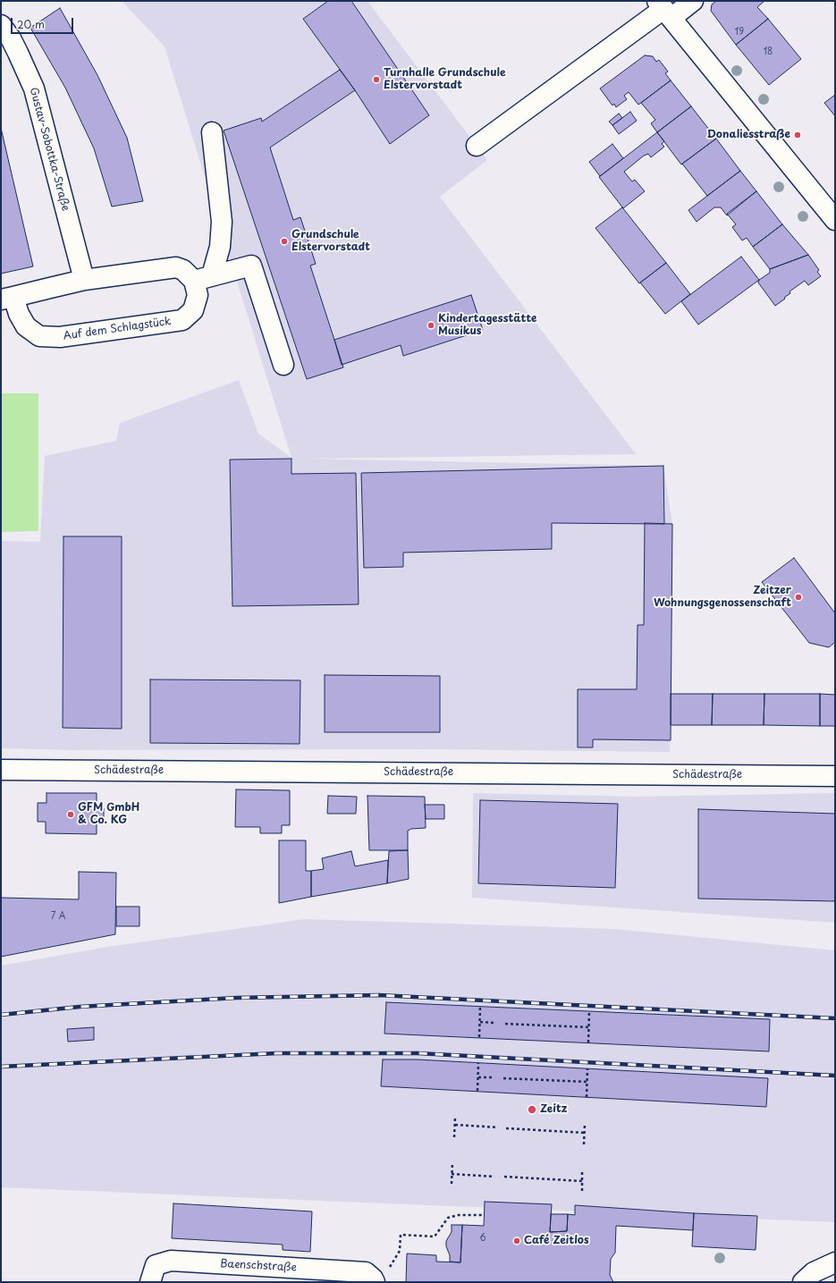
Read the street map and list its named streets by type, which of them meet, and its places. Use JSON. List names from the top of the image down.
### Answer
{
  "streets": {
    "street": [
      "Gustav-Sobottka-Straße",
      "Auf dem Schlagstück",
      "Schädestraße",
      "Baenschstraße"
    ]
  },
  "crossings": [
    ["Gustav-Sobottka-Straße", "Auf dem Schlagstück"]
  ],
  "places": [
    "Turnhalle Grundschule Elstervorstadt",
    "Donaliesstraße",
    "Grundschule Elstervorstadt",
    "Kindertagesstätte Musikus",
    "Zeitzer Wohnungsgenossenschaft",
    "GFM GmbH & Co. KG",
    "Zeitz",
    "Café Zeitlos"
  ],
  "house_numbers": [
    "19",
    "18",
    "7 A",
    "6"
  ],
  "scale_bar": "20 m"
}
